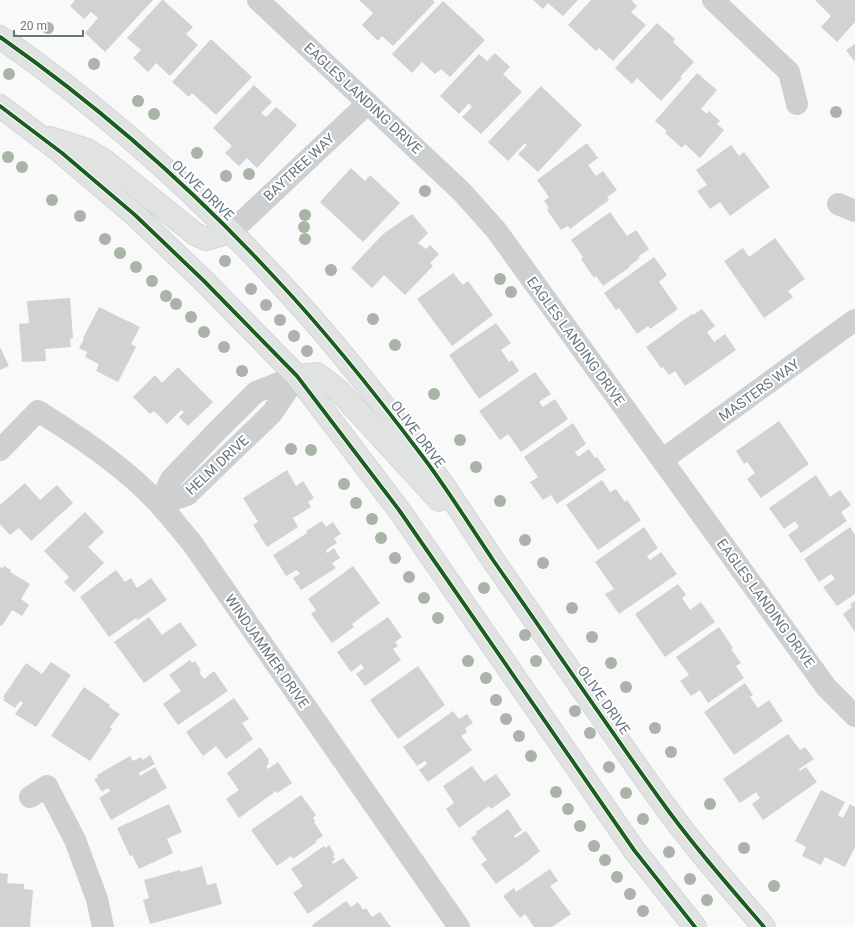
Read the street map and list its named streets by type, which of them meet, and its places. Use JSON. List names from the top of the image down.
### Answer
{
  "streets": {
    "main road": ["OLIVE DRIVE"],
    "street": [
      "EAGLES LANDING DRIVE",
      "BAYTREE WAY",
      "MASTERS WAY",
      "HELM DRIVE",
      "WINDJAMMER DRIVE"
    ]
  },
  "crossings": [
    ["EAGLES LANDING DRIVE", "BAYTREE WAY"],
    ["EAGLES LANDING DRIVE", "MASTERS WAY"],
    ["BAYTREE WAY", "OLIVE DRIVE"],
    ["HELM DRIVE", "WINDJAMMER DRIVE"]
  ],
  "scale_bar": "20 m"
}
